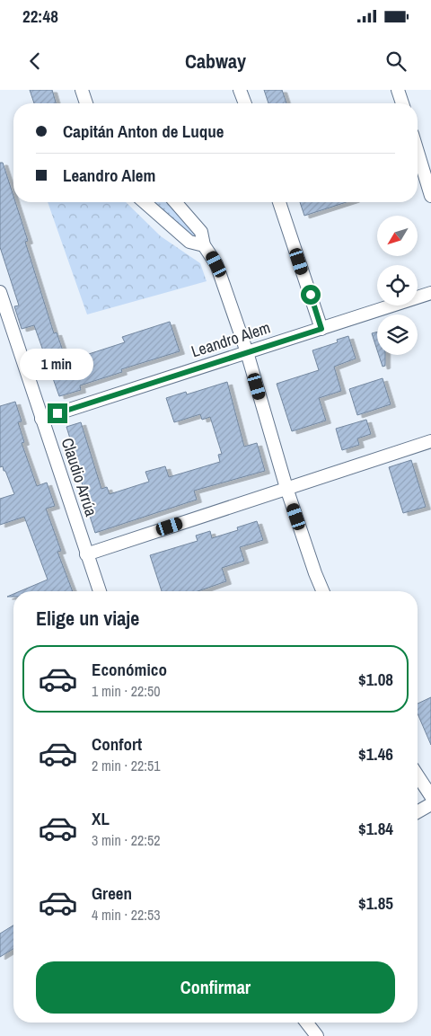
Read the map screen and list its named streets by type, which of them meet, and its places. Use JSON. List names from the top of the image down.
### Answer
{
  "streets": {
    "street": ["Leandro Alem", "Claudio Arrúa"]
  },
  "crossings": [
    ["Leandro Alem", "Claudio Arrúa"]
  ],
  "north": "bottom left",
  "page": {
    "status": "22:48",
    "header": "Cabway",
    "banner": ["Capitán Anton de Luque", "Leandro Alem"],
    "bubble": "1 min",
    "heading": "Elige un viaje",
    "list": [
      {
        "name": "Económico",
        "note": "1 min · 22:50",
        "value": "$1.08"
      },
      {
        "name": "Confort",
        "note": "2 min · 22:51",
        "value": "$1.46"
      },
      {
        "name": "XL",
        "note": "3 min · 22:52",
        "value": "$1.84"
      },
      {
        "name": "Green",
        "note": "4 min · 22:53",
        "value": "$1.85"
      }
    ],
    "buttons": "Confirmar"
  }
}
